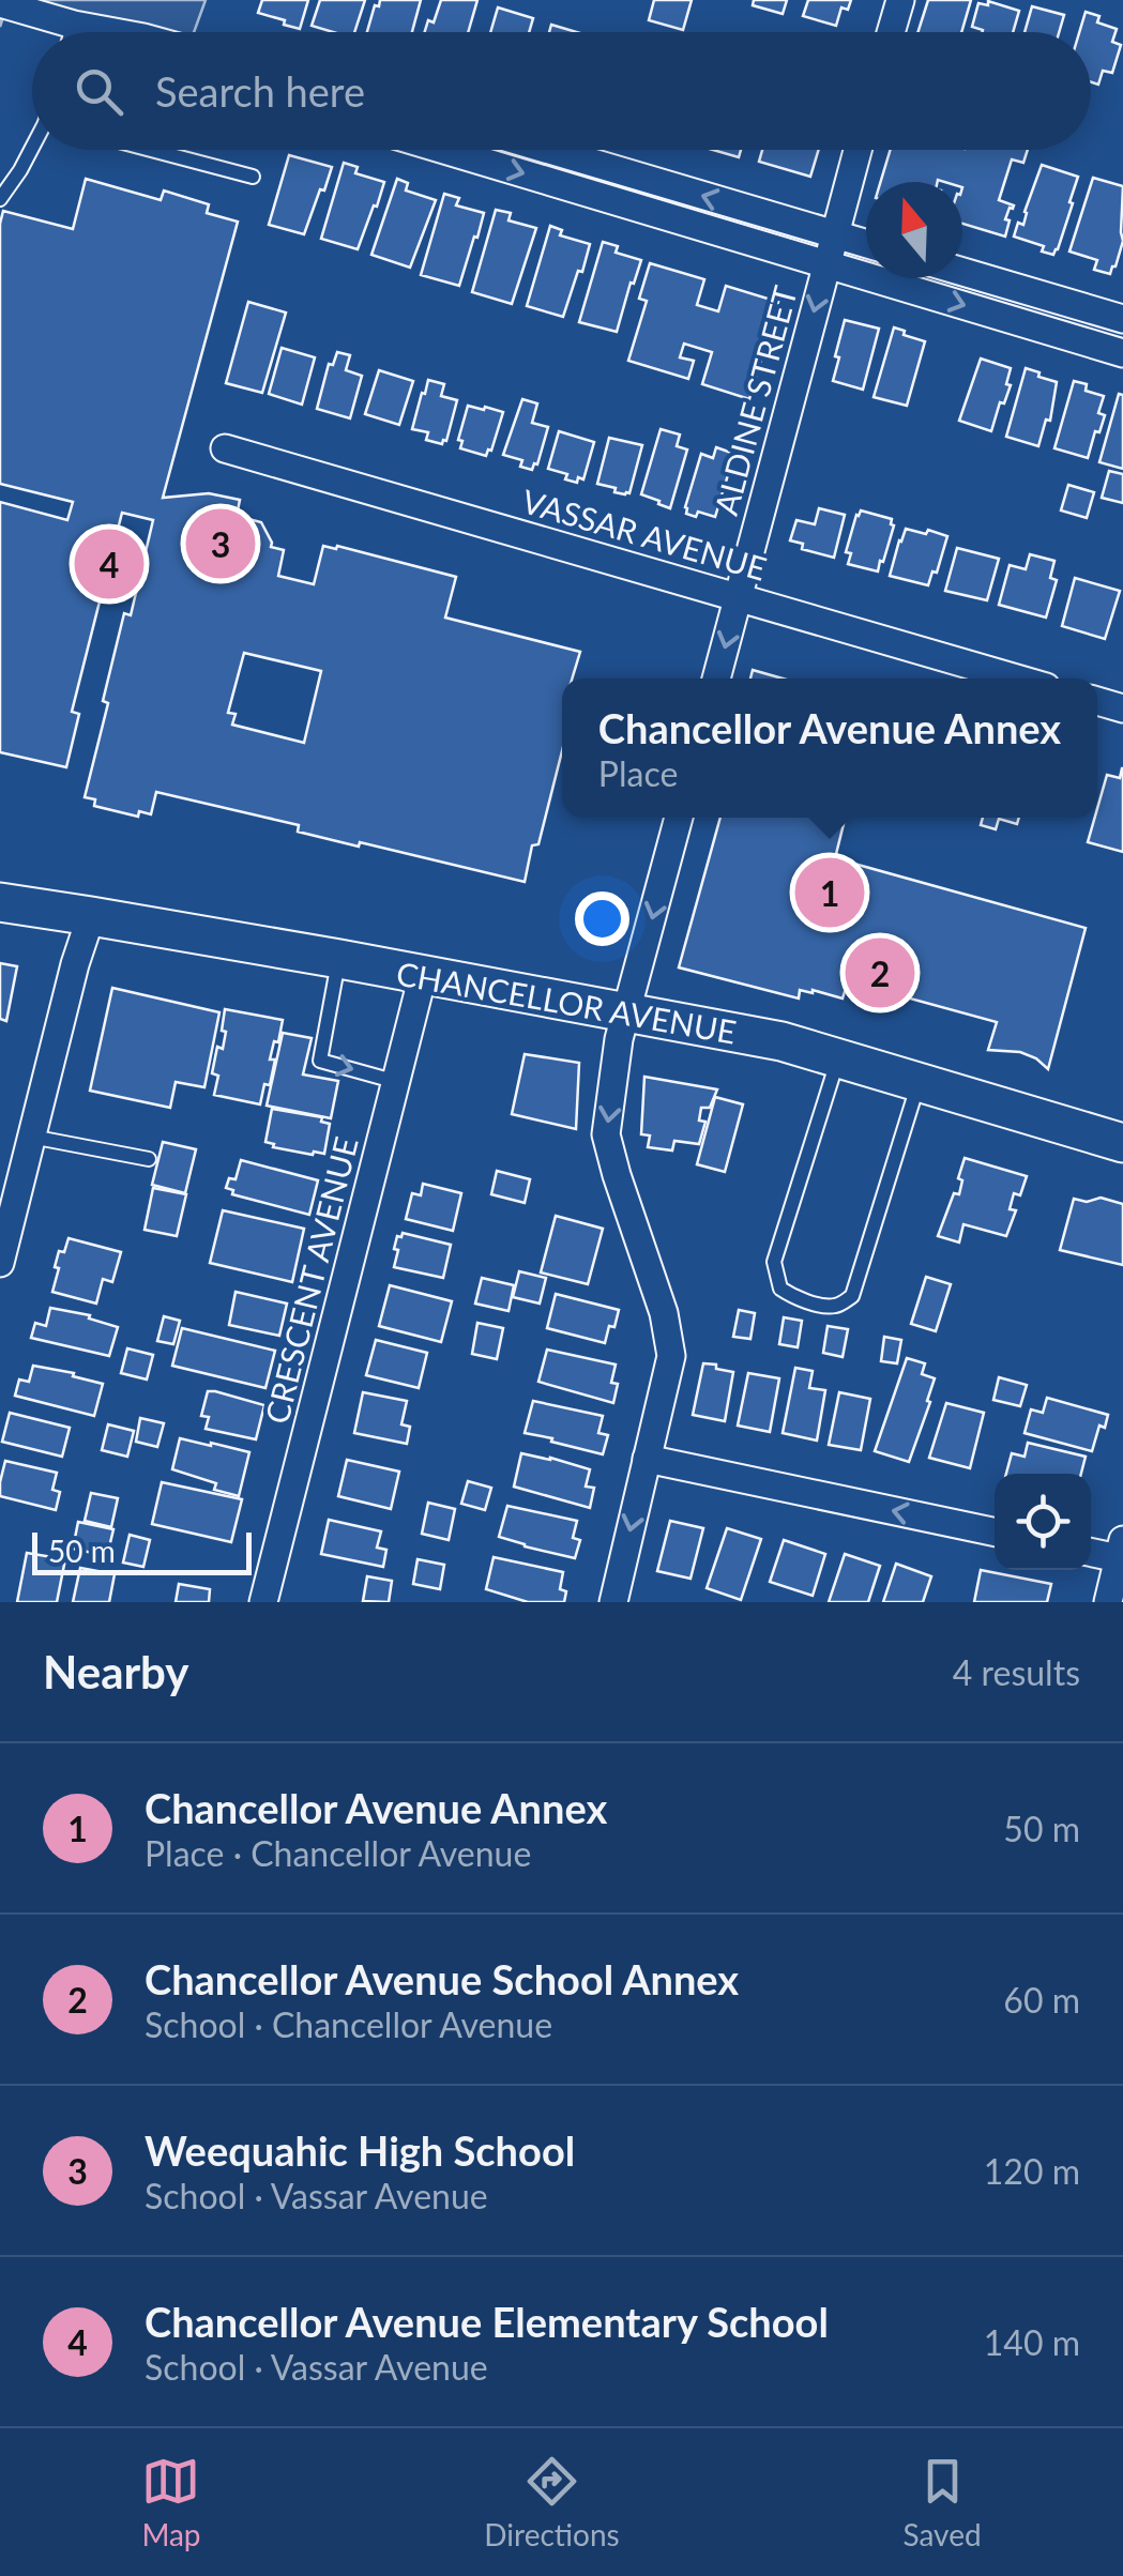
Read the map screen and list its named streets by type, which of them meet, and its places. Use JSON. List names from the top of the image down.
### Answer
{
  "streets": {
    "main road": ["CHANCELLOR AVENUE"],
    "street": ["ALDINE STREET", "VASSAR AVENUE", "CRESCENT AVENUE"]
  },
  "crossings": [
    ["ALDINE STREET", "VASSAR AVENUE"],
    ["CHANCELLOR AVENUE", "CRESCENT AVENUE"]
  ],
  "one_way": ["ALDINE STREET"],
  "scale_bar": "50 m",
  "north": "top",
  "page": {
    "search": "Search here",
    "pins": [
      "3",
      "4",
      "1",
      "2"
    ],
    "popup": ["Chancellor Avenue Annex", "Place"],
    "scale": "50 m",
    "heading": ["Nearby", "4 results"],
    "list": [
      {
        "mark": "1",
        "name": "Chancellor Avenue Annex",
        "note": "Place · Chancellor Avenue",
        "value": "50 m"
      },
      {
        "mark": "2",
        "name": "Chancellor Avenue School Annex",
        "note": "School · Chancellor Avenue",
        "value": "60 m"
      },
      {
        "mark": "3",
        "name": "Weequahic High School",
        "note": "School · Vassar Avenue",
        "value": "120 m"
      },
      {
        "mark": "4",
        "name": "Chancellor Avenue Elementary School",
        "note": "School · Vassar Avenue",
        "value": "140 m"
      }
    ],
    "nav": ["Map", "Directions", "Saved"]
  }
}
